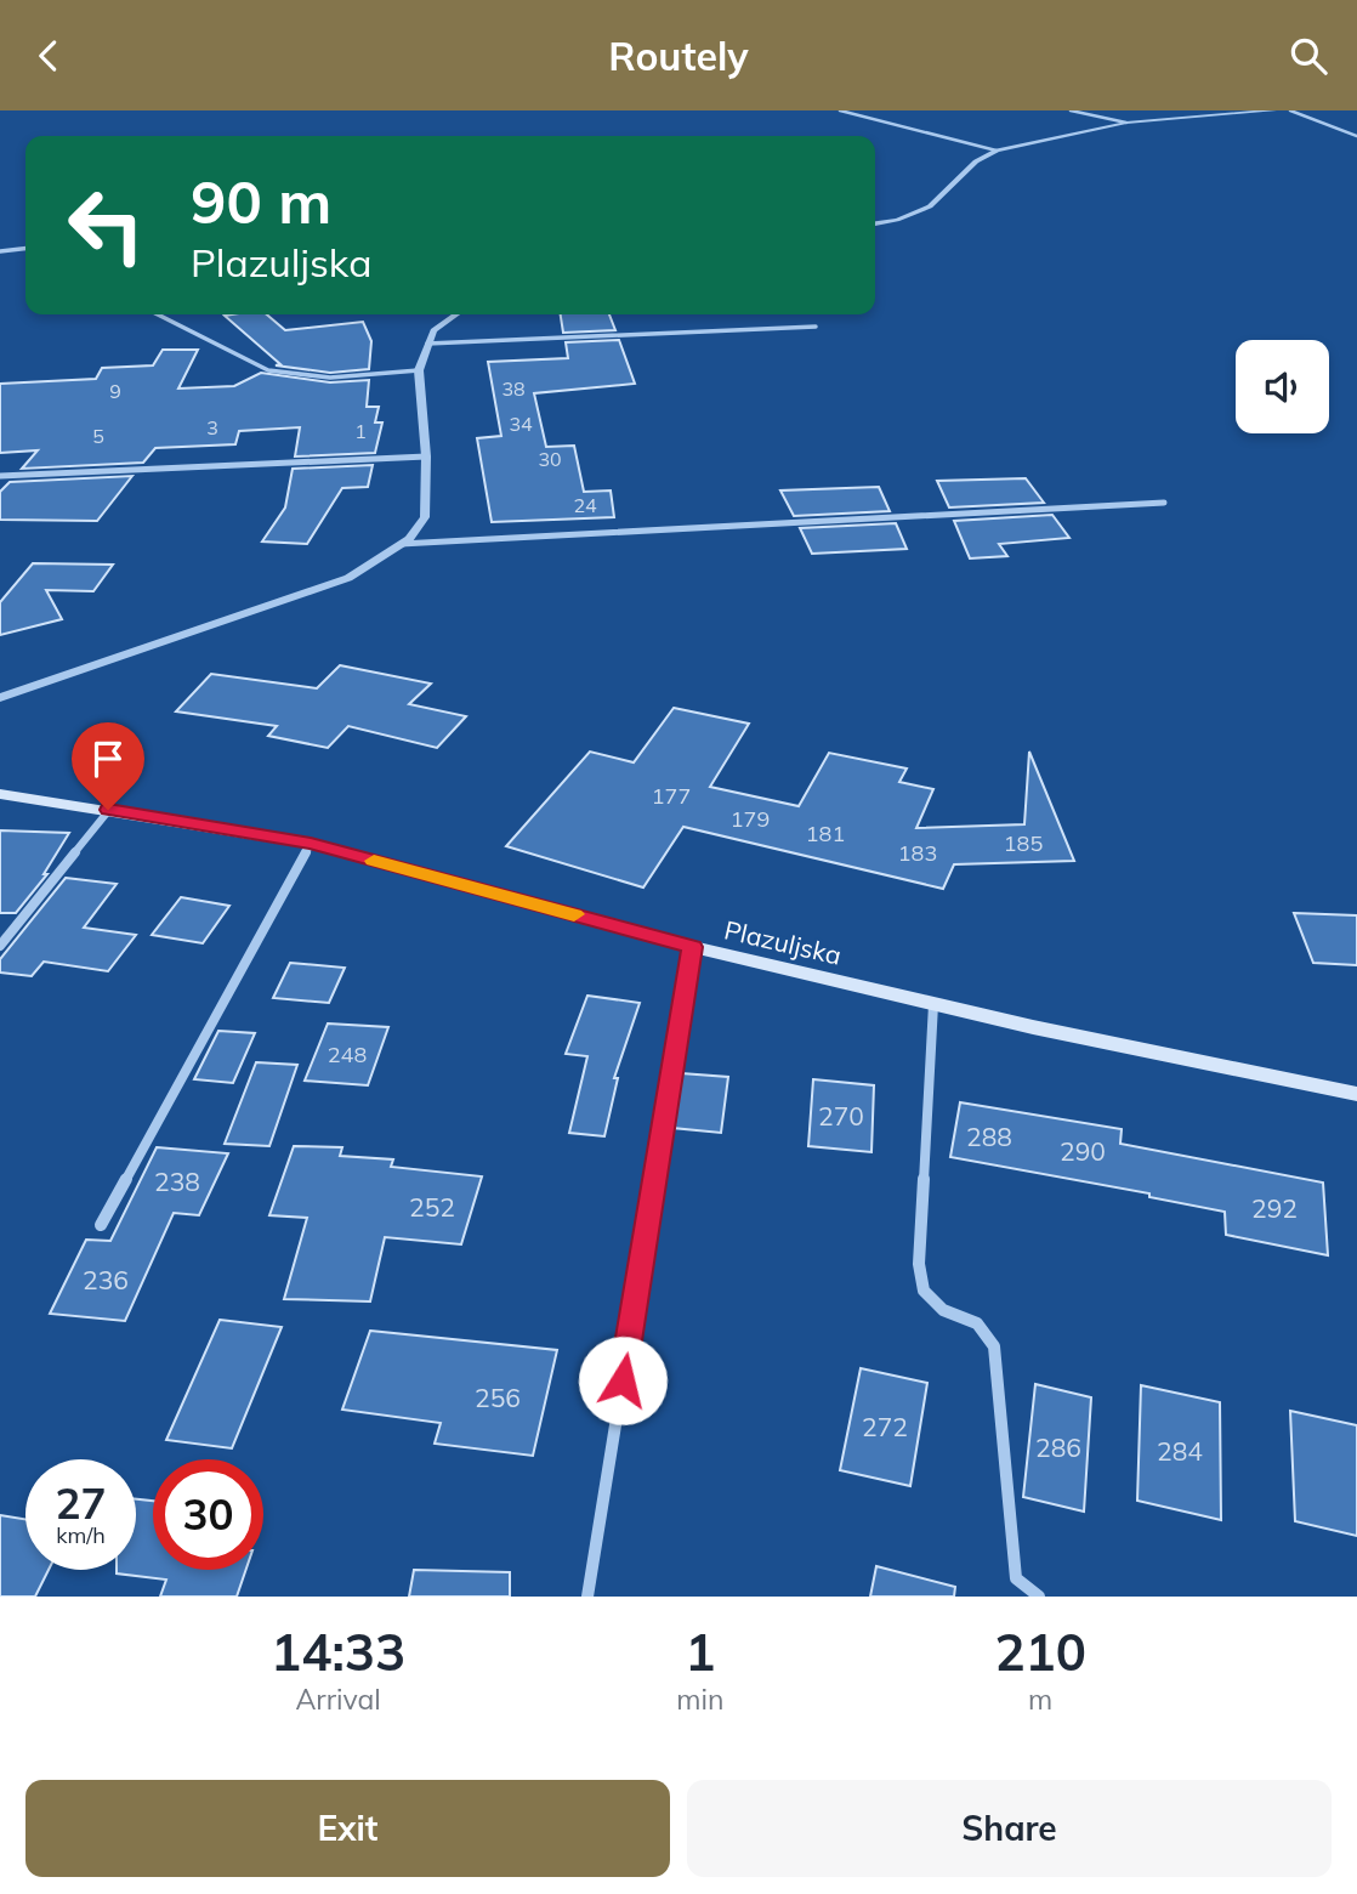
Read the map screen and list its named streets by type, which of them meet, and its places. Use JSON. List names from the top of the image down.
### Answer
{
  "streets": {
    "main road": ["Plazuljska"]
  },
  "house_numbers": [
    "38",
    "9",
    "34",
    "3",
    "1",
    "5",
    "30",
    "24",
    "177",
    "179",
    "181",
    "185",
    "183",
    "248",
    "270",
    "288",
    "290",
    "238",
    "252",
    "292",
    "236",
    "256",
    "272",
    "286",
    "284"
  ],
  "page": {
    "header": "Routely",
    "turn": ["90 m", "Plazuljska"],
    "speed": "27 km/h",
    "limit": "30",
    "eta": [
      "14:33",
      "Arrival",
      "1",
      "min",
      "210",
      "m"
    ],
    "buttons": ["Exit", "Share"]
  }
}
